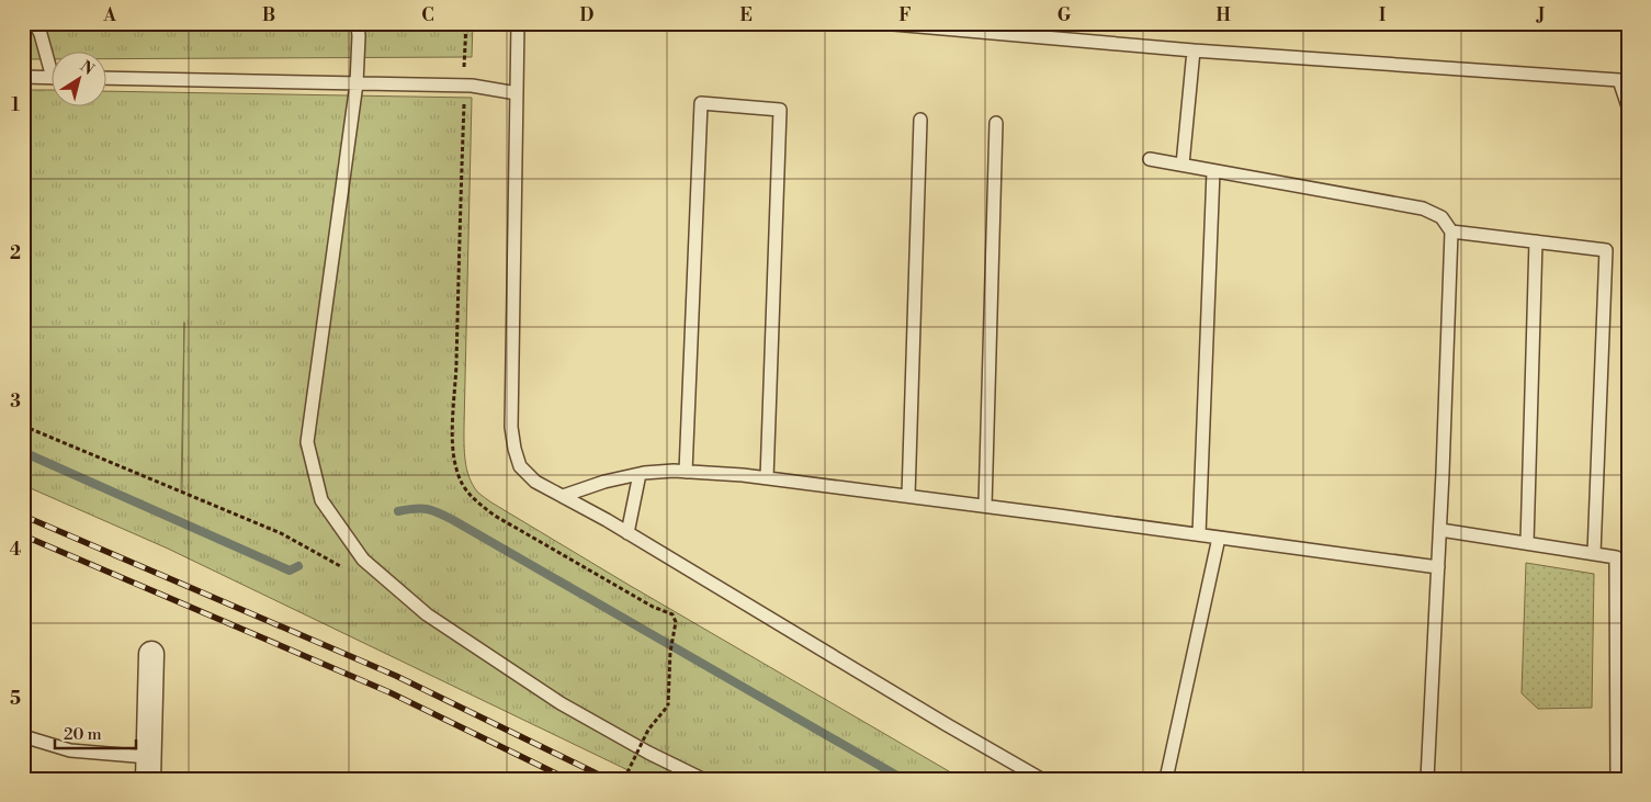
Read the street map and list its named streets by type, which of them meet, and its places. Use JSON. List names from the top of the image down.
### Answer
{
  "scale_bar": "20 m",
  "north": "top right",
  "grid": {
    "columns": [
      "A",
      "B",
      "C",
      "D",
      "E",
      "F",
      "G",
      "H",
      "I",
      "J"
    ],
    "rows": [
      "1",
      "2",
      "3",
      "4",
      "5"
    ]
  }
}
